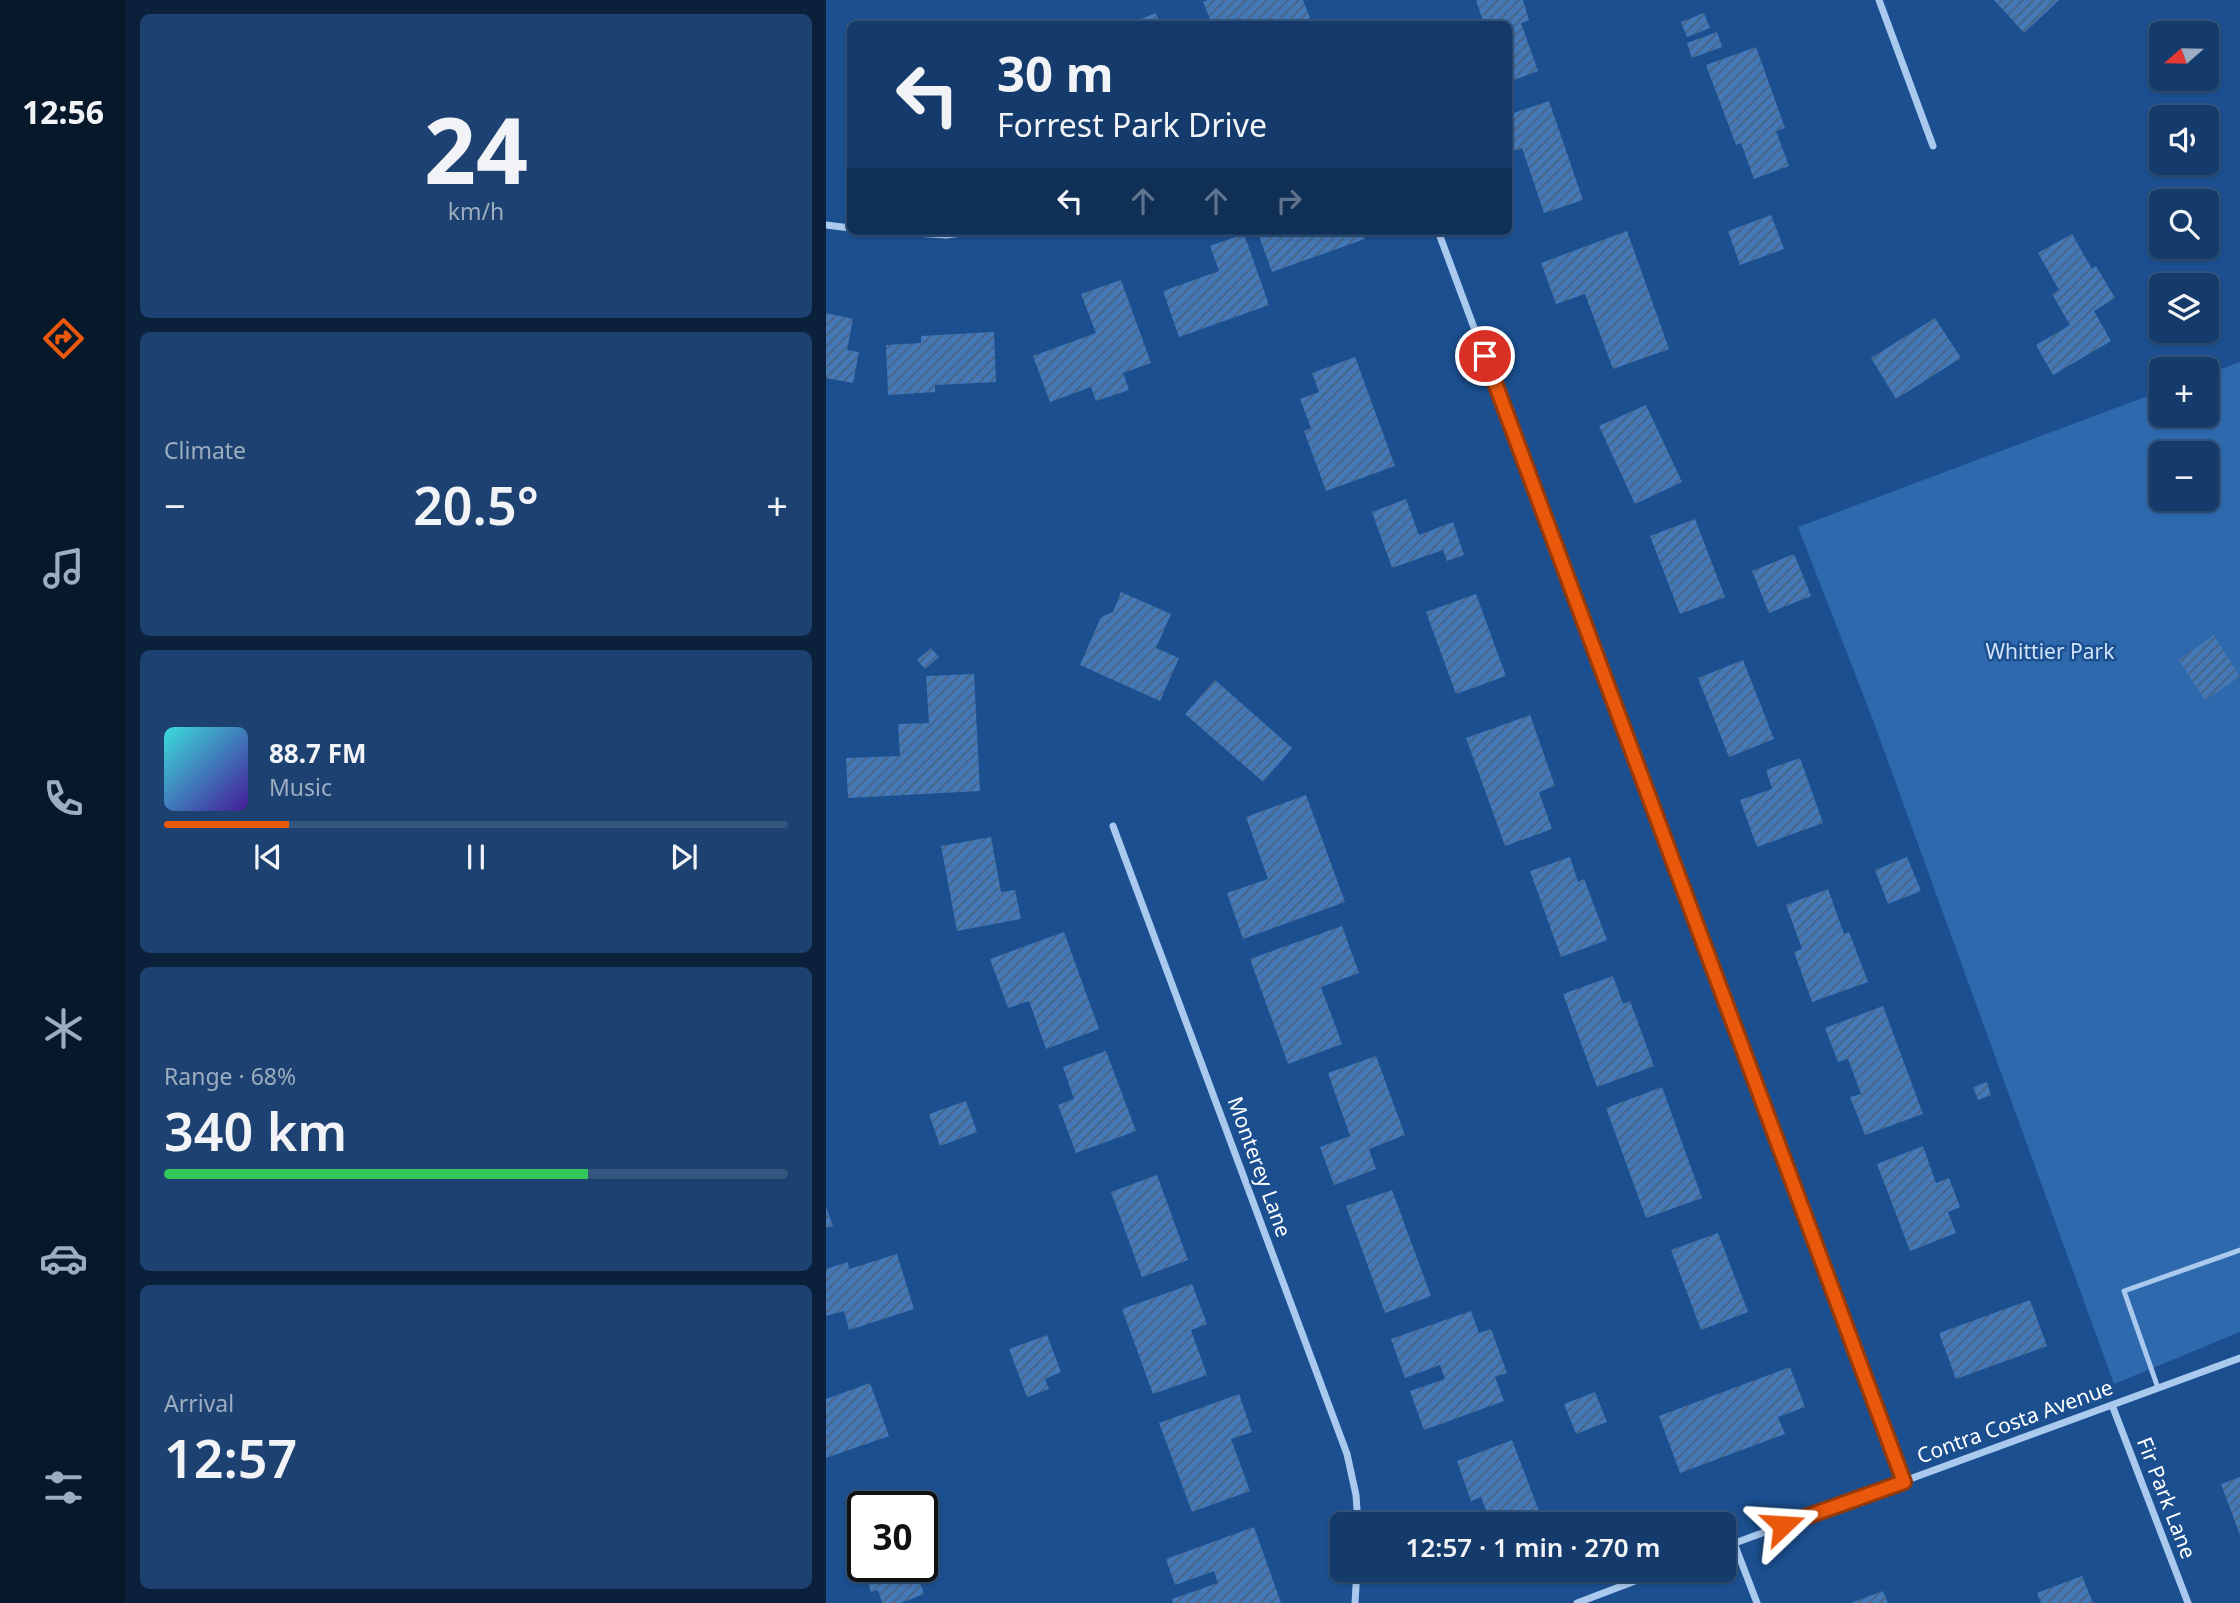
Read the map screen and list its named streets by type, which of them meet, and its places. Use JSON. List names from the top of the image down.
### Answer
{
  "streets": {
    "street": ["Monterey Lane", "Contra Costa Avenue", "Fir Park Lane"]
  },
  "crossings": [
    ["Contra Costa Avenue", "Fir Park Lane"]
  ],
  "parks": ["Whittier Park"],
  "north": "left",
  "page": {
    "tabs": "12:56",
    "tile": [
      ["24", "km/h"],
      "Climate",
      ["Range · 68%", "340 km"],
      ["Arrival", "12:57"]
    ],
    "map_buttons": ["+", "−"],
    "turn": ["30 m", "Forrest Park Drive"],
    "heat": ["−", "20.5°", "+"],
    "song": ["88.7 FM", "Music"],
    "limit": "30",
    "trip": "12:57 · 1 min · 270 m"
  }
}
